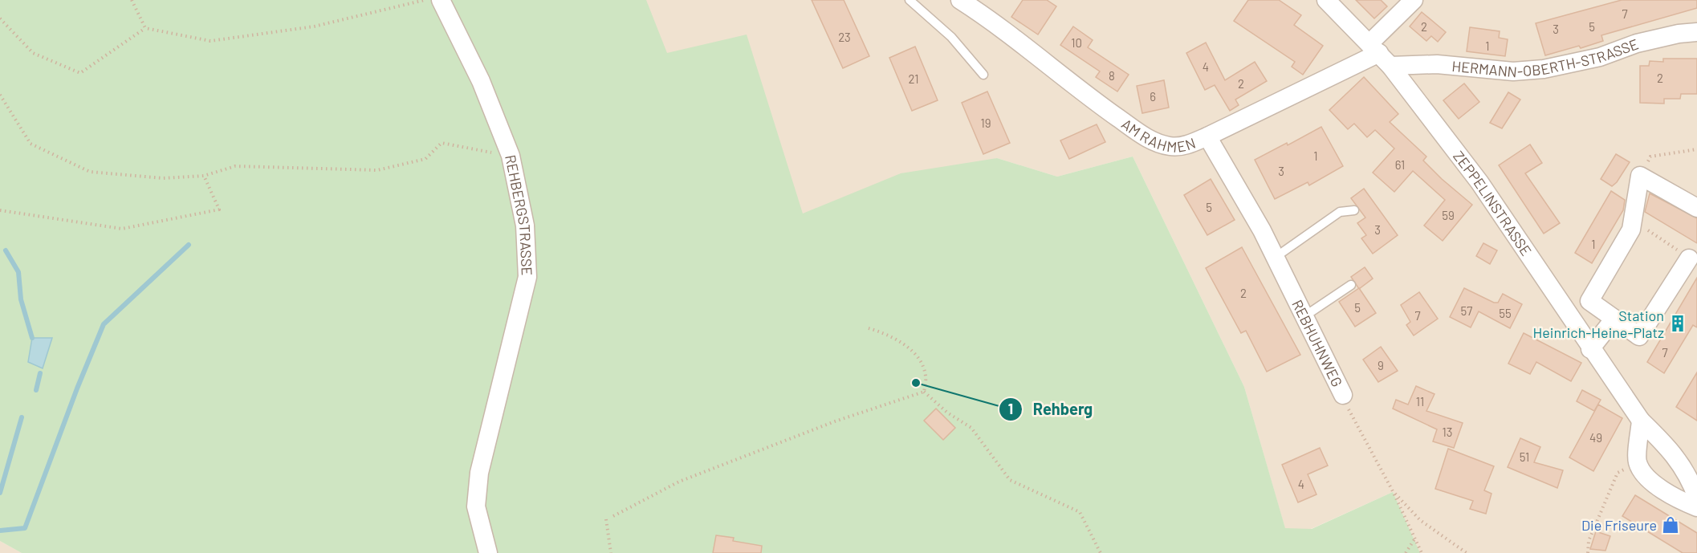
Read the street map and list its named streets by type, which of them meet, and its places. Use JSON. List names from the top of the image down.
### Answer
{
  "streets": {
    "street": [
      "HERMANN-OBERTH-STRASSE",
      "AM RAHMEN",
      "ZEPPELINSTRASSE",
      "REHBERGSTRASSE",
      "REBHUHNWEG"
    ]
  },
  "crossings": [
    ["HERMANN-OBERTH-STRASSE", "AM RAHMEN"],
    ["HERMANN-OBERTH-STRASSE", "ZEPPELINSTRASSE"],
    ["AM RAHMEN", "ZEPPELINSTRASSE"],
    ["AM RAHMEN", "REBHUHNWEG"]
  ],
  "places": {
    "building": ["Station Heinrich-Heine-Platz"],
    "other": ["Rehberg"],
    "shop": ["Die Friseure"]
  },
  "house_numbers": [
    "7",
    "2",
    "5",
    "3",
    "23",
    "10",
    "1",
    "4",
    "8",
    "2",
    "21",
    "2",
    "6",
    "19",
    "1",
    "61",
    "3",
    "5",
    "59",
    "3",
    "1",
    "2",
    "5",
    "57",
    "55",
    "7",
    "7",
    "9",
    "11",
    "13",
    "49",
    "51",
    "4"
  ]
}
